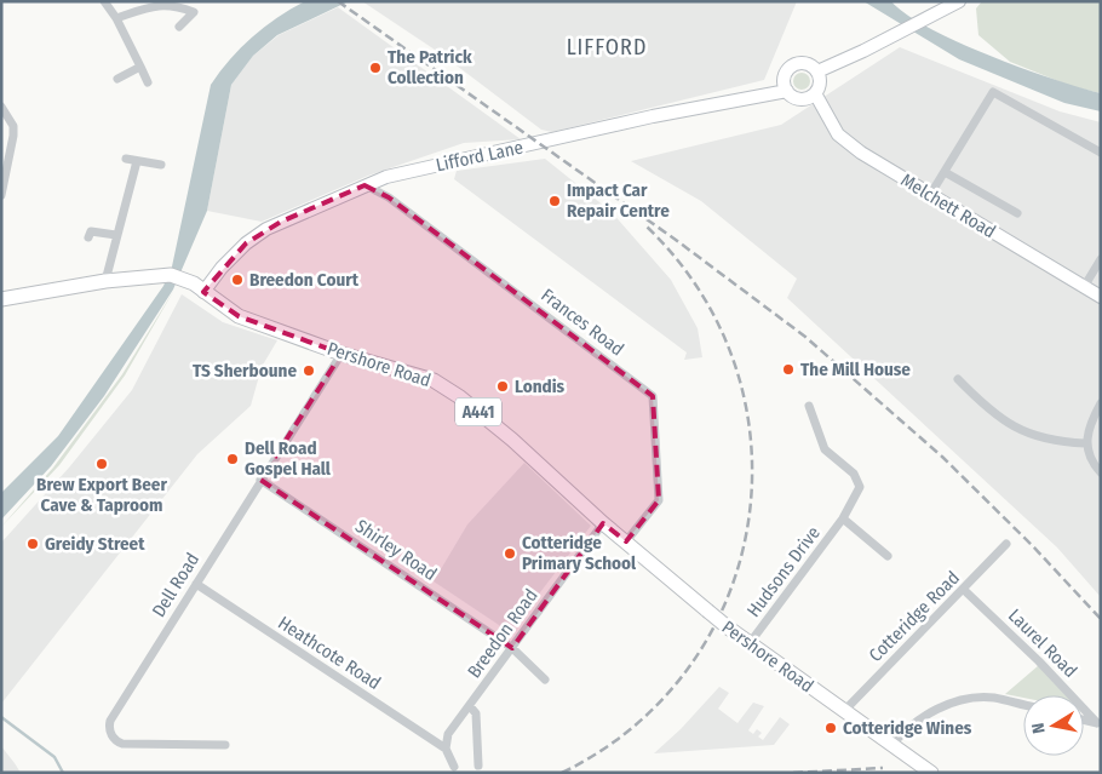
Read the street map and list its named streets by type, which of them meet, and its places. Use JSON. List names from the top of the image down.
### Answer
{
  "streets": {
    "main road": ["Pershore Road", "A441"],
    "street": [
      "Lifford Lane",
      "Melchett Road",
      "Frances Road",
      "Shirley Road",
      "Hudsons Drive",
      "Dell Road",
      "Cotteridge Road",
      "Breedon Road",
      "Laurel Road",
      "Heathcote Road"
    ]
  },
  "crossings": [
    ["Lifford Lane", "Melchett Road"],
    ["Lifford Lane", "Frances Road"],
    ["Lifford Lane", "Pershore Road"],
    ["Frances Road", "Pershore Road"],
    ["Pershore Road", "Hudsons Drive"],
    ["Pershore Road", "Dell Road"],
    ["Pershore Road", "Cotteridge Road"],
    ["Pershore Road", "Breedon Road"],
    ["Shirley Road", "Dell Road"],
    ["Shirley Road", "Breedon Road"],
    ["Dell Road", "Heathcote Road"],
    ["Cotteridge Road", "Laurel Road"],
    ["Breedon Road", "Heathcote Road"]
  ],
  "districts": ["LIFFORD"],
  "places": [
    "The Patrick Collection",
    "Impact Car Repair Centre",
    "Breedon Court",
    "The Mill House",
    "TS Sherboune",
    "Londis",
    "Dell Road Gospel Hall",
    "Brew Export Beer Cave & Taproom",
    "Greidy Street",
    "Cotteridge Primary School",
    "Cotteridge Wines"
  ],
  "north": "left"
}
